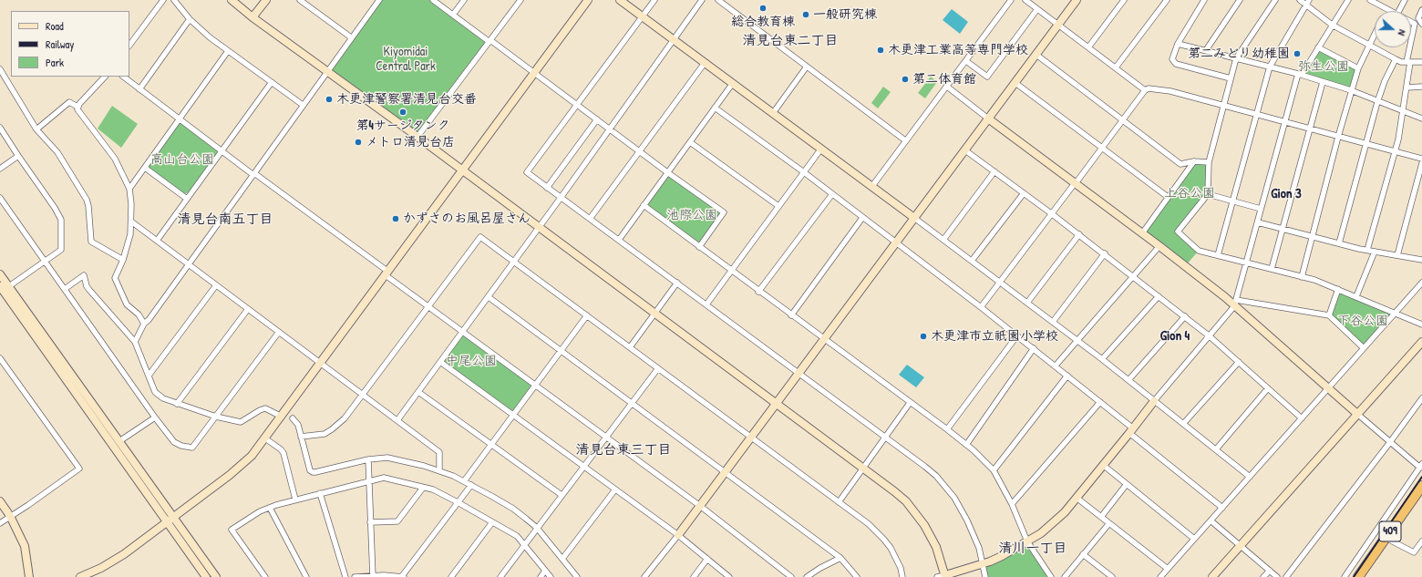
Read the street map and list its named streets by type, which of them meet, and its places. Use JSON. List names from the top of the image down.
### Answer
{
  "streets": {
    "highway": ["409"]
  },
  "districts": [
    "清見台東二丁目",
    "Gion 3",
    "清見台南五丁目",
    "Gion 4",
    "清見台東三丁目",
    "清川一丁目"
  ],
  "parks": [
    "Kiyomidai Central Park",
    "弥生公園",
    "高山台公園",
    "上谷公園",
    "池際公園",
    "下谷公園",
    "中尾公園"
  ],
  "places": [
    "総合教育棟",
    "一般研究棟",
    "木更津工業高等専門学校",
    "第二みどり幼稚園",
    "第二体育館",
    "木更津警察署清見台交番",
    "第4サージタンク",
    "メトロ清見台店",
    "かずさのお風呂屋さん",
    "木更津市立祇園小学校"
  ],
  "legend": ["Road", "Railway", "Park"],
  "north": "right"
}
